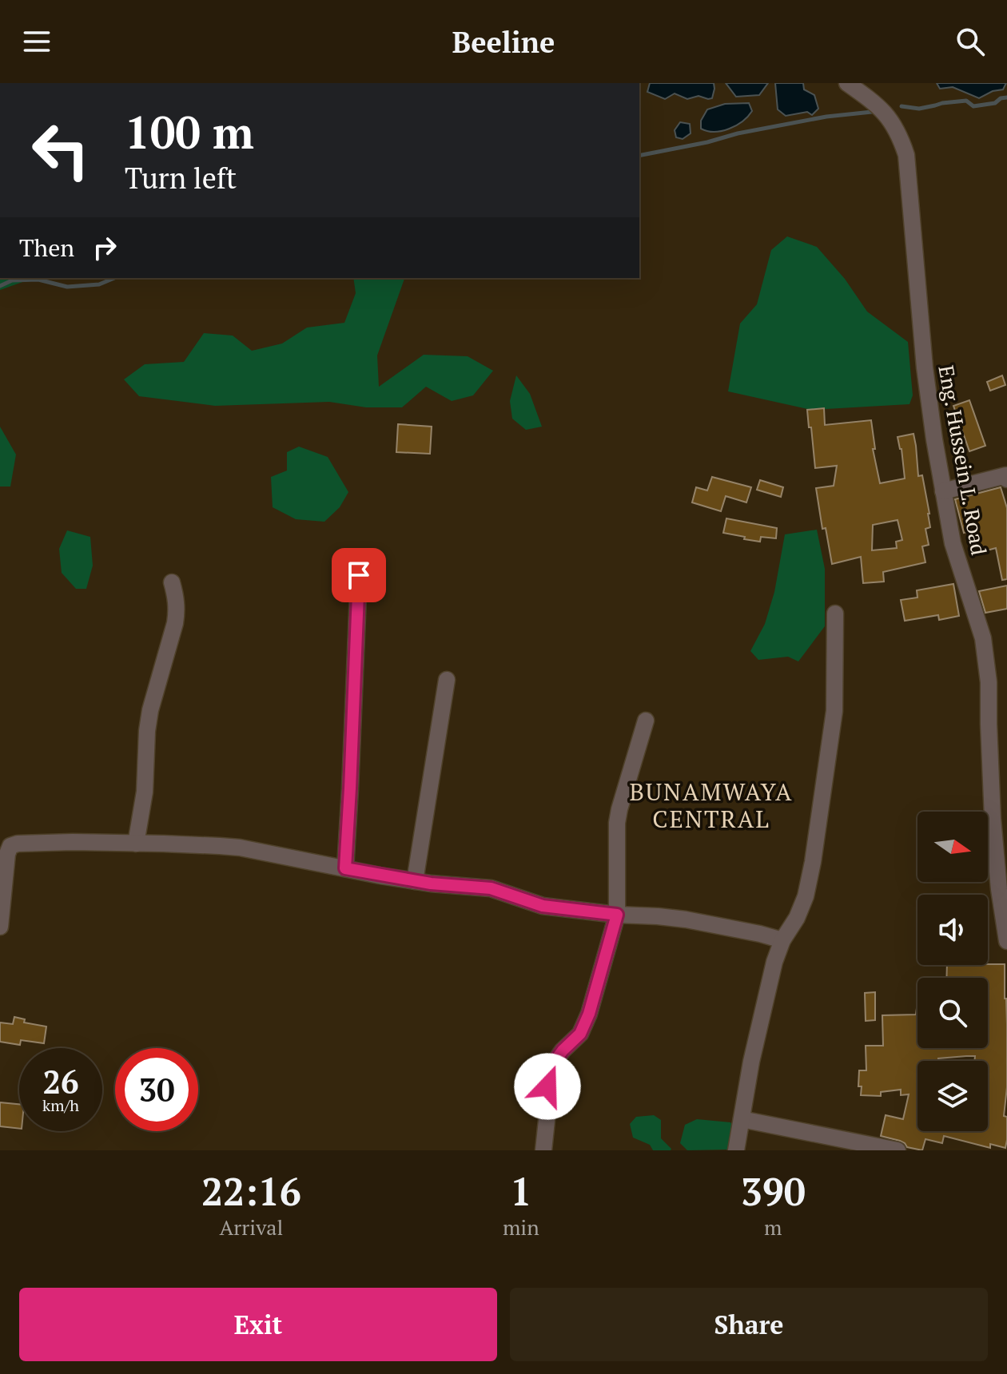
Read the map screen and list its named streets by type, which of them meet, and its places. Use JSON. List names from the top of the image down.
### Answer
{
  "streets": {
    "street": ["Eng. Hussein L. Road"]
  },
  "districts": ["BUNAMWAYA CENTRAL"],
  "north": "right",
  "page": {
    "header": "Beeline",
    "turn": ["100 m", "Turn left"],
    "then": "Then",
    "speed": "26 km/h",
    "limit": "30",
    "eta": [
      "22:16",
      "Arrival",
      "1",
      "min",
      "390",
      "m"
    ],
    "buttons": ["Exit", "Share"]
  }
}
